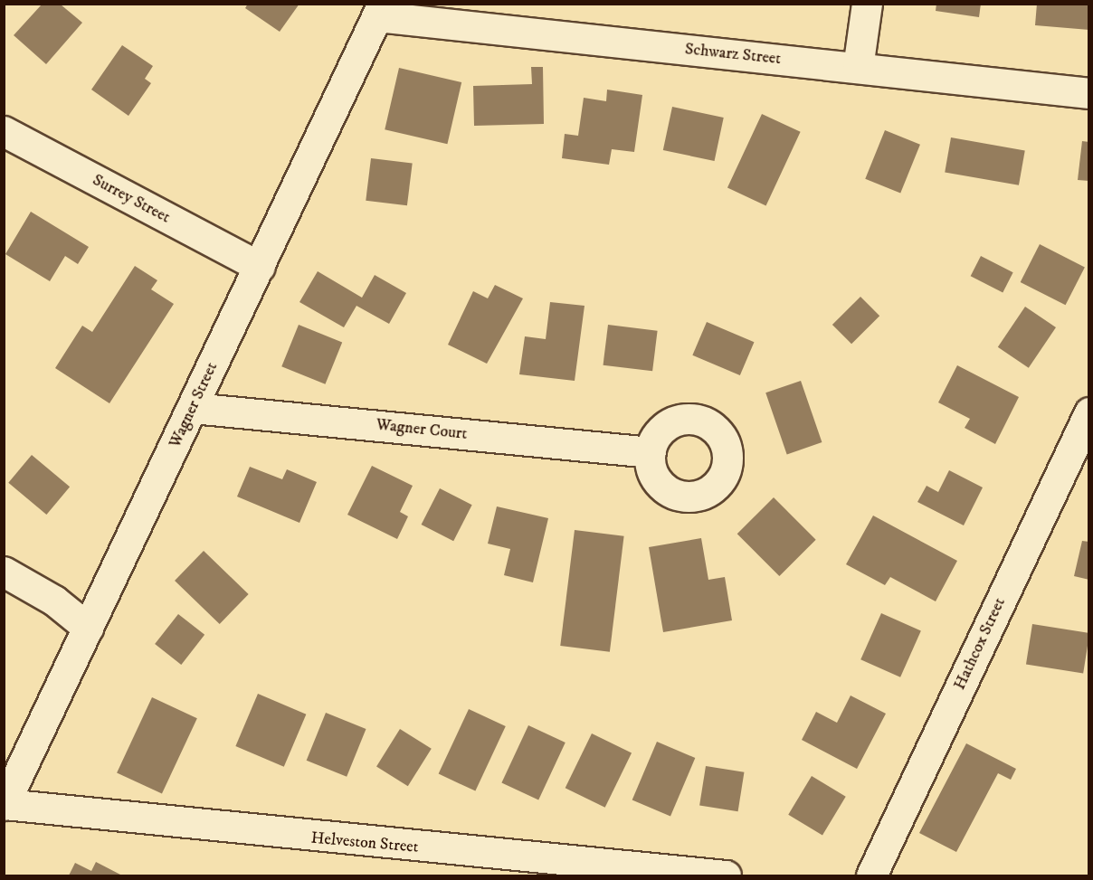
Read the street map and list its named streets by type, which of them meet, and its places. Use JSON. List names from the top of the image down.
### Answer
{
  "streets": {
    "street": [
      "Schwarz Street",
      "Surrey Street",
      "Wagner Street",
      "Wagner Court",
      "Hathcox Street",
      "Helveston Street"
    ]
  },
  "crossings": [
    ["Schwarz Street", "Wagner Street"],
    ["Surrey Street", "Wagner Street"],
    ["Wagner Street", "Wagner Court"],
    ["Wagner Street", "Helveston Street"]
  ]
}
